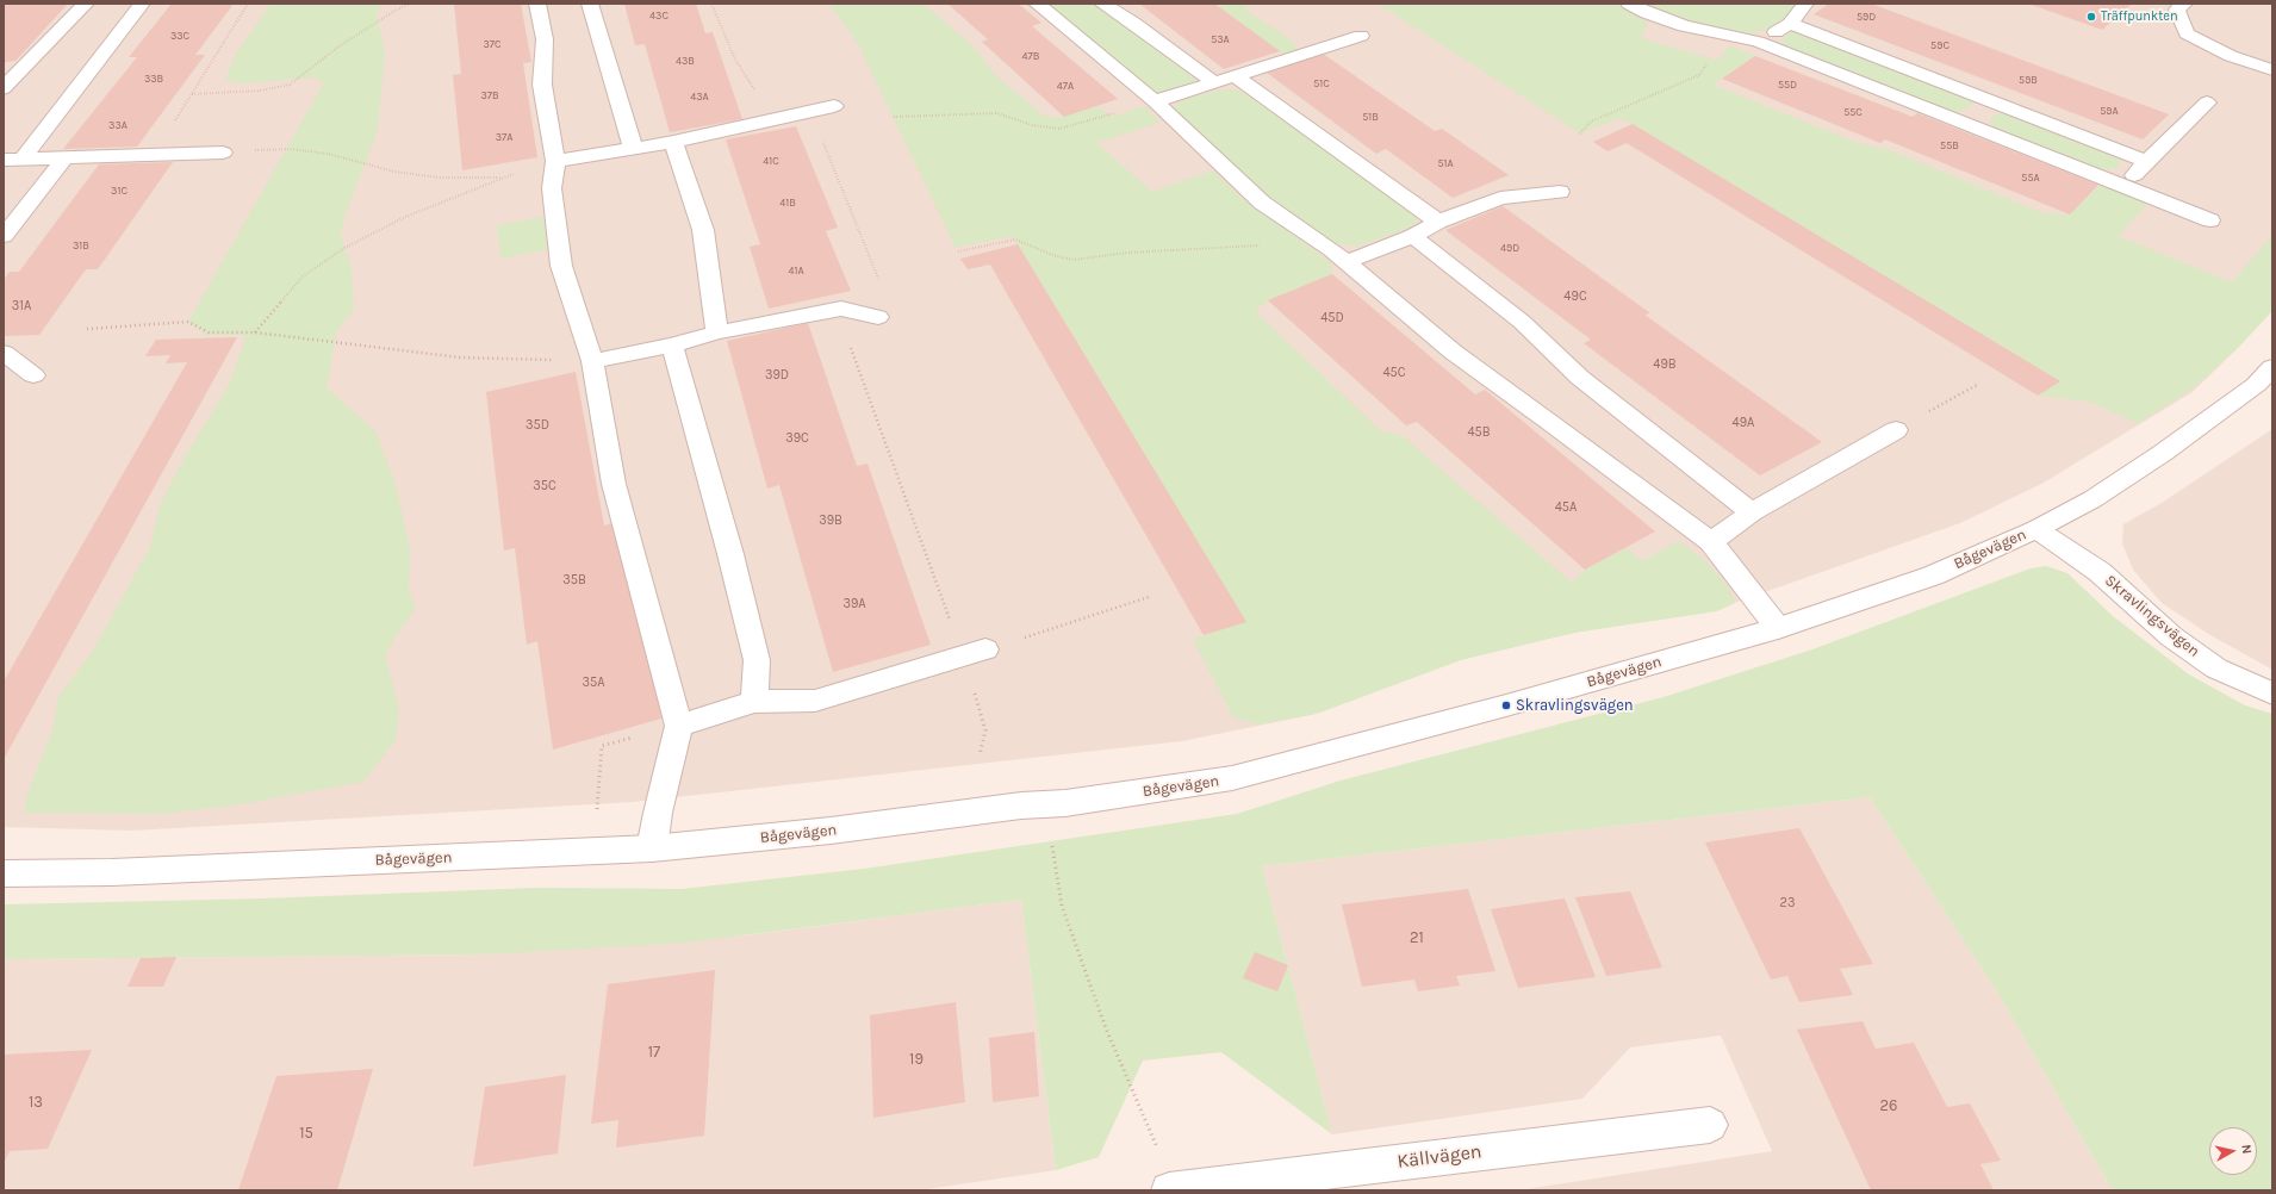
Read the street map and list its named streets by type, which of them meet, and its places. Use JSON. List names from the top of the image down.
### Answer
{
  "streets": {
    "street": ["Bågevägen", "Skravlingsvägen", "Källvägen"]
  },
  "crossings": [
    ["Bågevägen", "Skravlingsvägen"]
  ],
  "places": ["Träffpunkten", "Skravlingsvägen"],
  "house_numbers": [
    "43C",
    "59D",
    "33C",
    "53A",
    "37C",
    "59C",
    "47B",
    "43B",
    "33B",
    "59B",
    "51C",
    "55D",
    "47A",
    "37B",
    "43A",
    "59A",
    "55C",
    "51B",
    "33A",
    "37A",
    "55B",
    "41C",
    "51A",
    "55A",
    "31C",
    "41B",
    "31B",
    "49D",
    "41A",
    "49C",
    "31A",
    "45D",
    "49B",
    "45C",
    "39D",
    "49A",
    "35D",
    "45B",
    "39C",
    "35C",
    "45A",
    "39B",
    "35B",
    "39A",
    "35A",
    "23",
    "21",
    "17",
    "19",
    "13",
    "26",
    "15"
  ],
  "north": "right"
}
